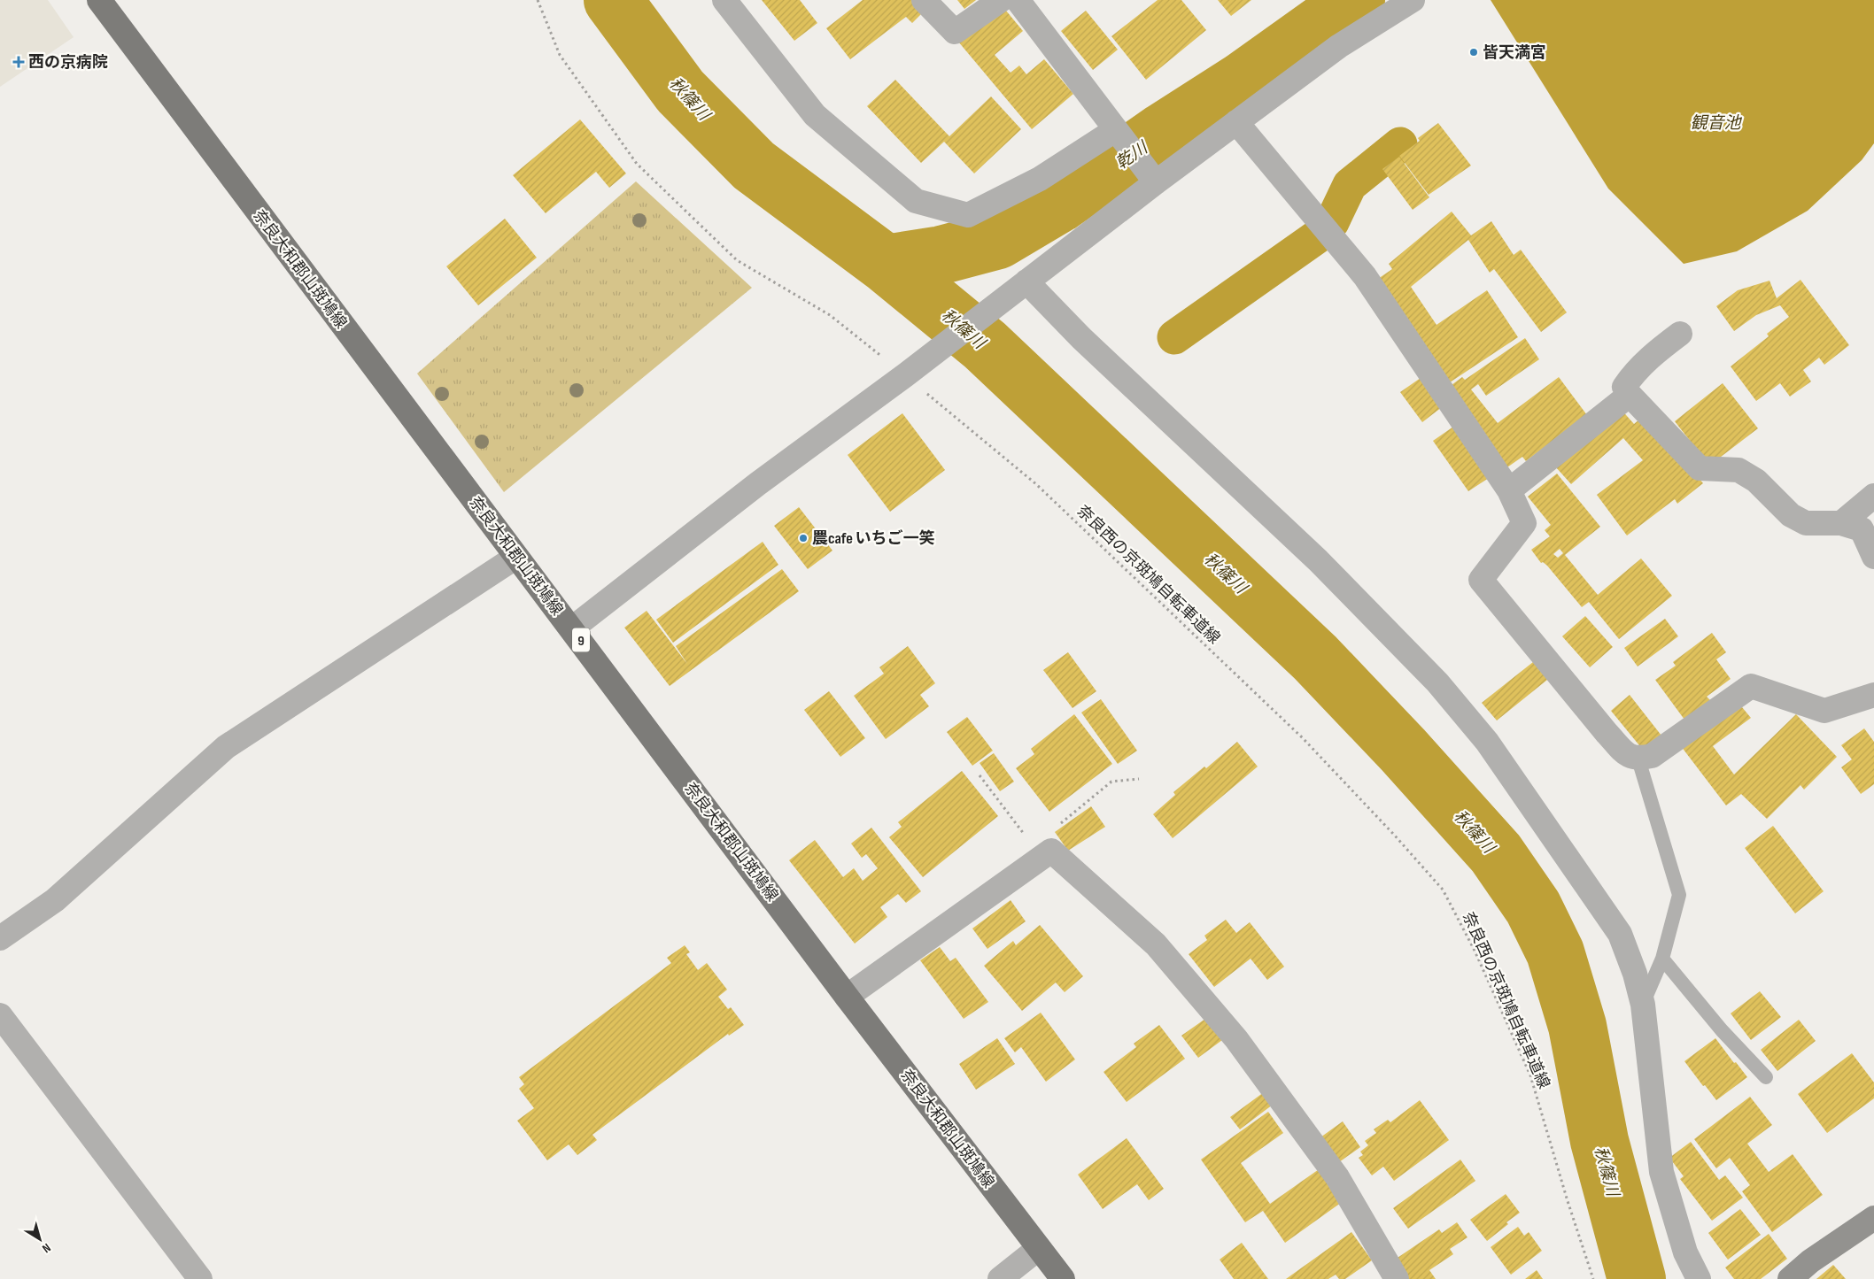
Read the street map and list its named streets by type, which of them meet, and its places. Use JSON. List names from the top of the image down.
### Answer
{
  "streets": {
    "main road": ["奈良大和郡山斑鳩線", "9"],
    "path": ["奈良西の京斑鳩自転車道線"]
  },
  "water": ["秋篠川", "観音池", "乾川"],
  "places": {
    "other": ["皆天満宮", "農cafe いちご一笑"],
    "health": ["西の京病院"]
  },
  "north": "bottom right"
}
